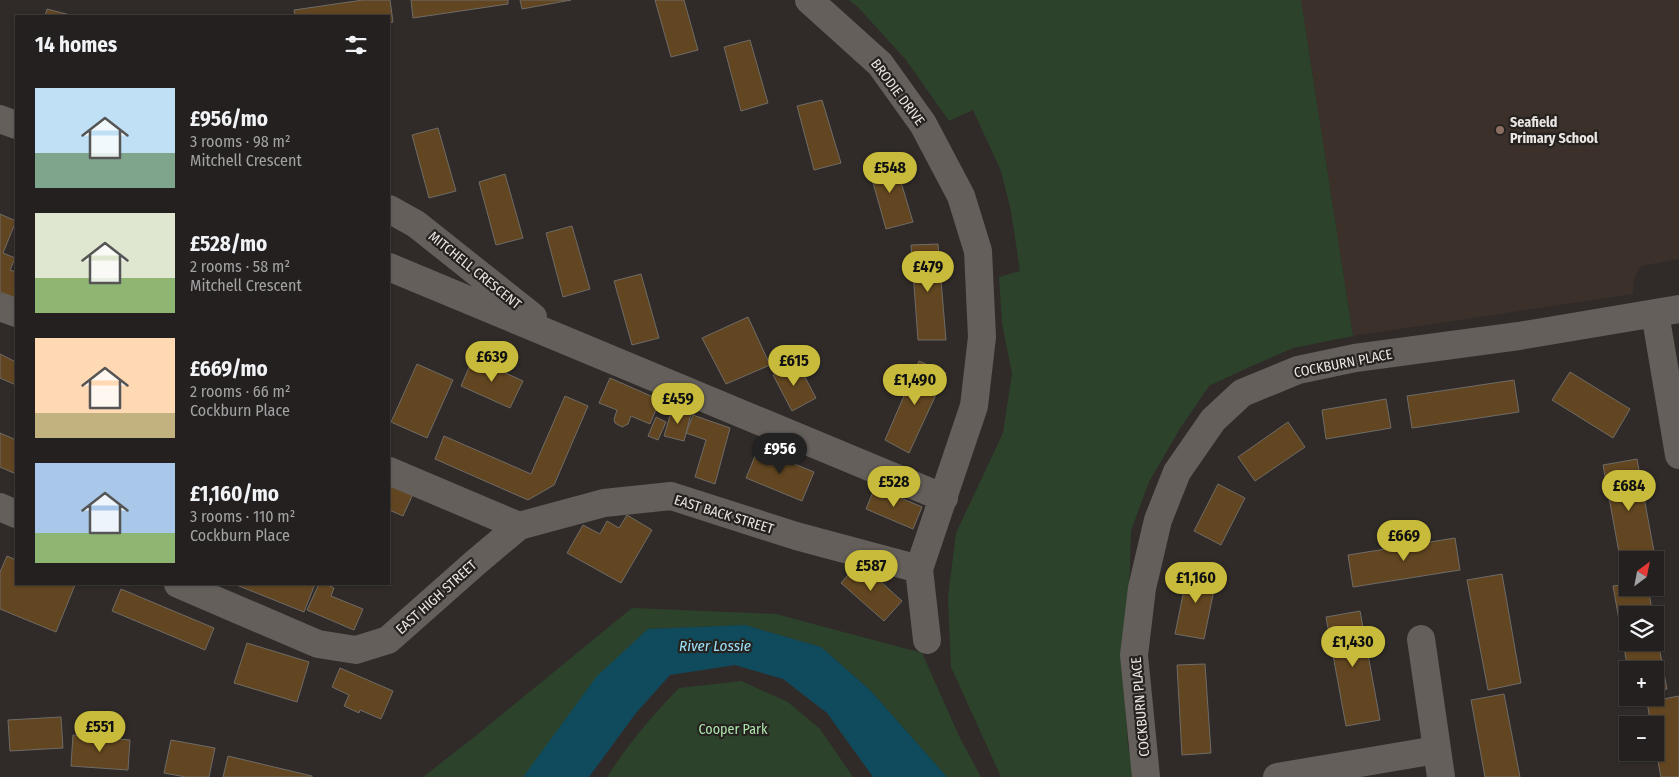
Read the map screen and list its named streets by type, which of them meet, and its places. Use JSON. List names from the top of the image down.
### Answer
{
  "streets": {
    "street": [
      "BRODIE DRIVE",
      "MITCHELL CRESCENT",
      "COCKBURN PLACE",
      "EAST BACK STREET",
      "EAST HIGH STREET"
    ]
  },
  "crossings": [
    ["BRODIE DRIVE", "MITCHELL CRESCENT"],
    ["BRODIE DRIVE", "EAST BACK STREET"],
    ["EAST BACK STREET", "EAST HIGH STREET"]
  ],
  "water": ["River Lossie"],
  "parks": ["Cooper Park"],
  "places": ["Seafield Primary School"],
  "north": "top right",
  "page": {
    "heading": "14 homes",
    "list": [
      {
        "name": "£956/mo",
        "note": "3 rooms · 98 m² · Mitchell Crescent"
      },
      {
        "name": "£528/mo",
        "note": "2 rooms · 58 m² · Mitchell Crescent"
      },
      {
        "name": "£669/mo",
        "note": "2 rooms · 66 m² · Cockburn Place"
      },
      {
        "name": "£1,160/mo",
        "note": "3 rooms · 110 m² · Cockburn Place"
      }
    ],
    "price": [
      "£548",
      "£479",
      "£639",
      "£615",
      "£1,490",
      "£459",
      "£956",
      "£528",
      "£684",
      "£669",
      "£587",
      "£1,160",
      "£1,430",
      "£551"
    ],
    "map_buttons": ["+", "−"]
  }
}
